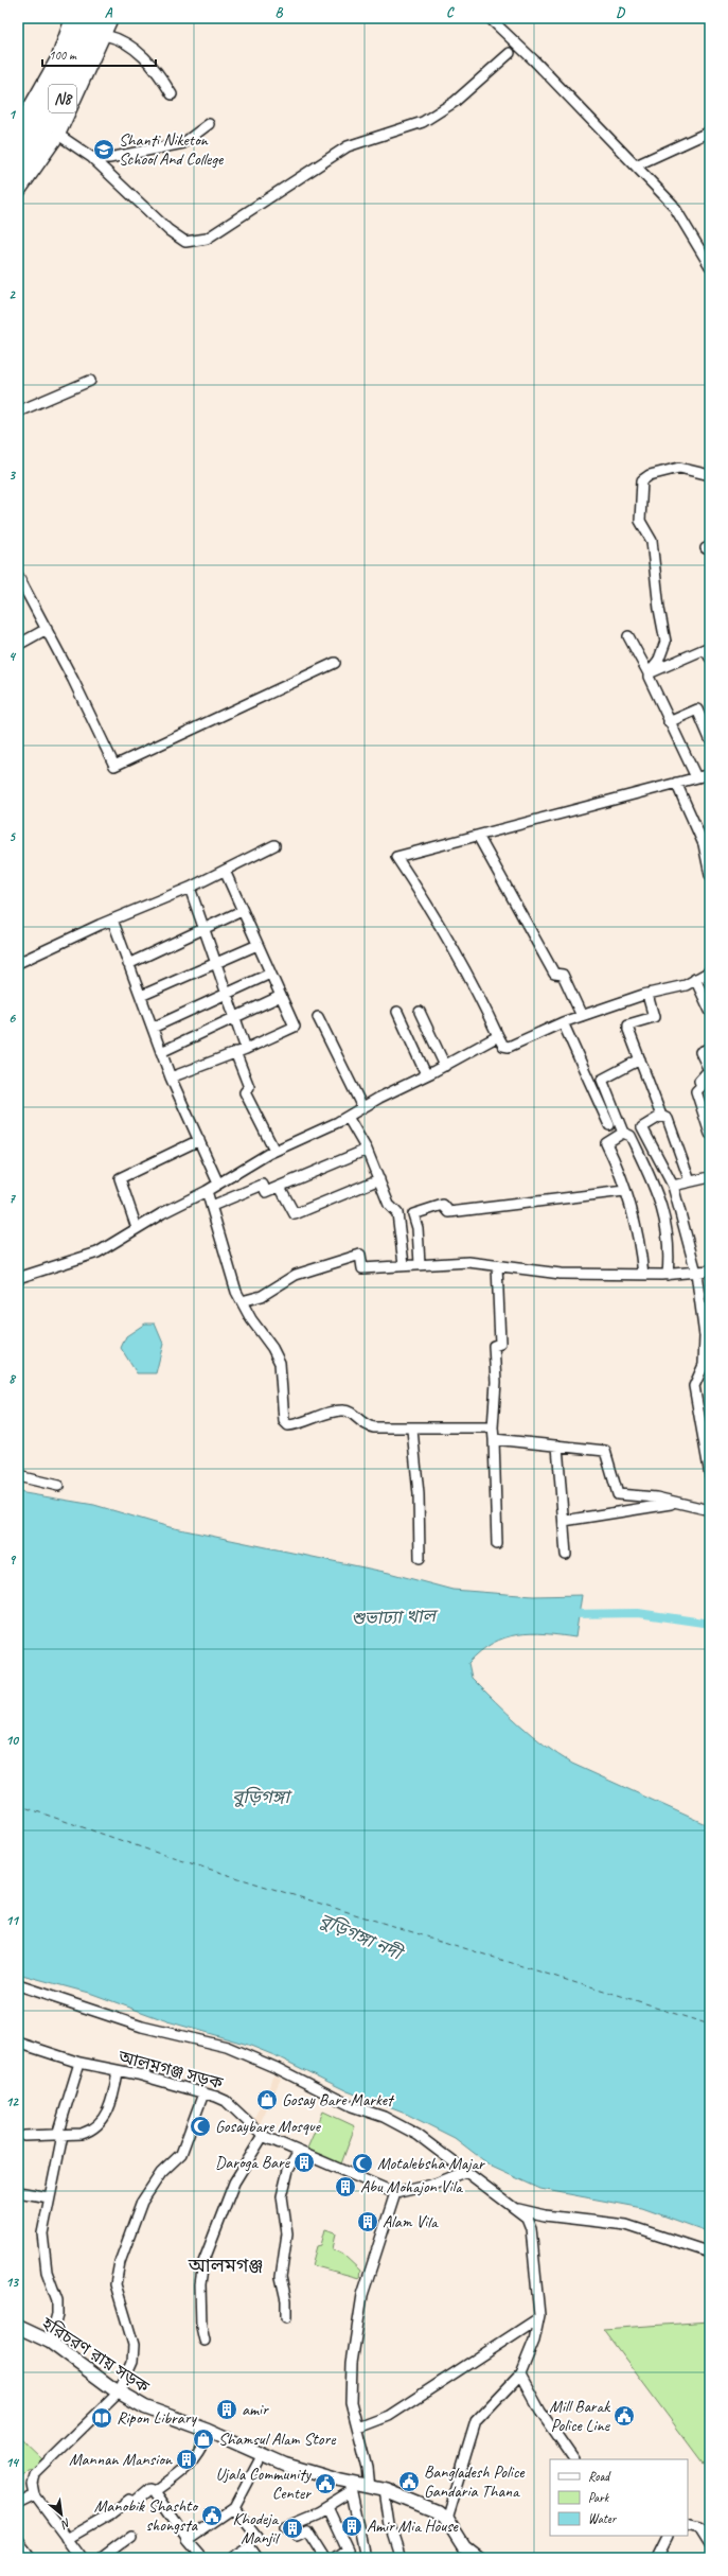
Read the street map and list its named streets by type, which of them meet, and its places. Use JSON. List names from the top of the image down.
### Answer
{
  "streets": {
    "highway": ["N8"],
    "main road": ["হরিচরণ রায় সড়ক"],
    "street": ["আলমগঞ্জ সড়ক"]
  },
  "districts": ["আলমগঞ্জ"],
  "water": ["শুভাঢ্যা খাল", "বুড়িগঙ্গা", "বুড়িগঙ্গা নদী"],
  "places": {
    "school or university": ["Shanti Niketon School And College"],
    "shop": ["Gosay Bare Market", "Shamsul Alam Store"],
    "mosque": ["Gosaybare Mosque", "Motalebsha Majar"],
    "building": [
      "Daroga Bare",
      "Abu Mohajon Vila",
      "Alam Vila",
      "amir",
      "Mannan Mansion",
      "Amir Mia House",
      "Khodeja Manjil"
    ],
    "public building": [
      "Mill Barak Police Line",
      "Bangladesh Police Gandaria Thana",
      "Ujala Community Center",
      "Manobik Shashto shongsta"
    ],
    "library": ["Ripon Library"]
  },
  "legend": ["Road", "Park", "Water"],
  "scale_bar": "100 m",
  "north": "bottom right",
  "grid": {
    "columns": [
      "A",
      "B",
      "C",
      "D"
    ],
    "rows": [
      "1",
      "2",
      "3",
      "4",
      "5",
      "6",
      "7",
      "8",
      "9",
      "10",
      "11",
      "12",
      "13",
      "14"
    ]
  }
}
